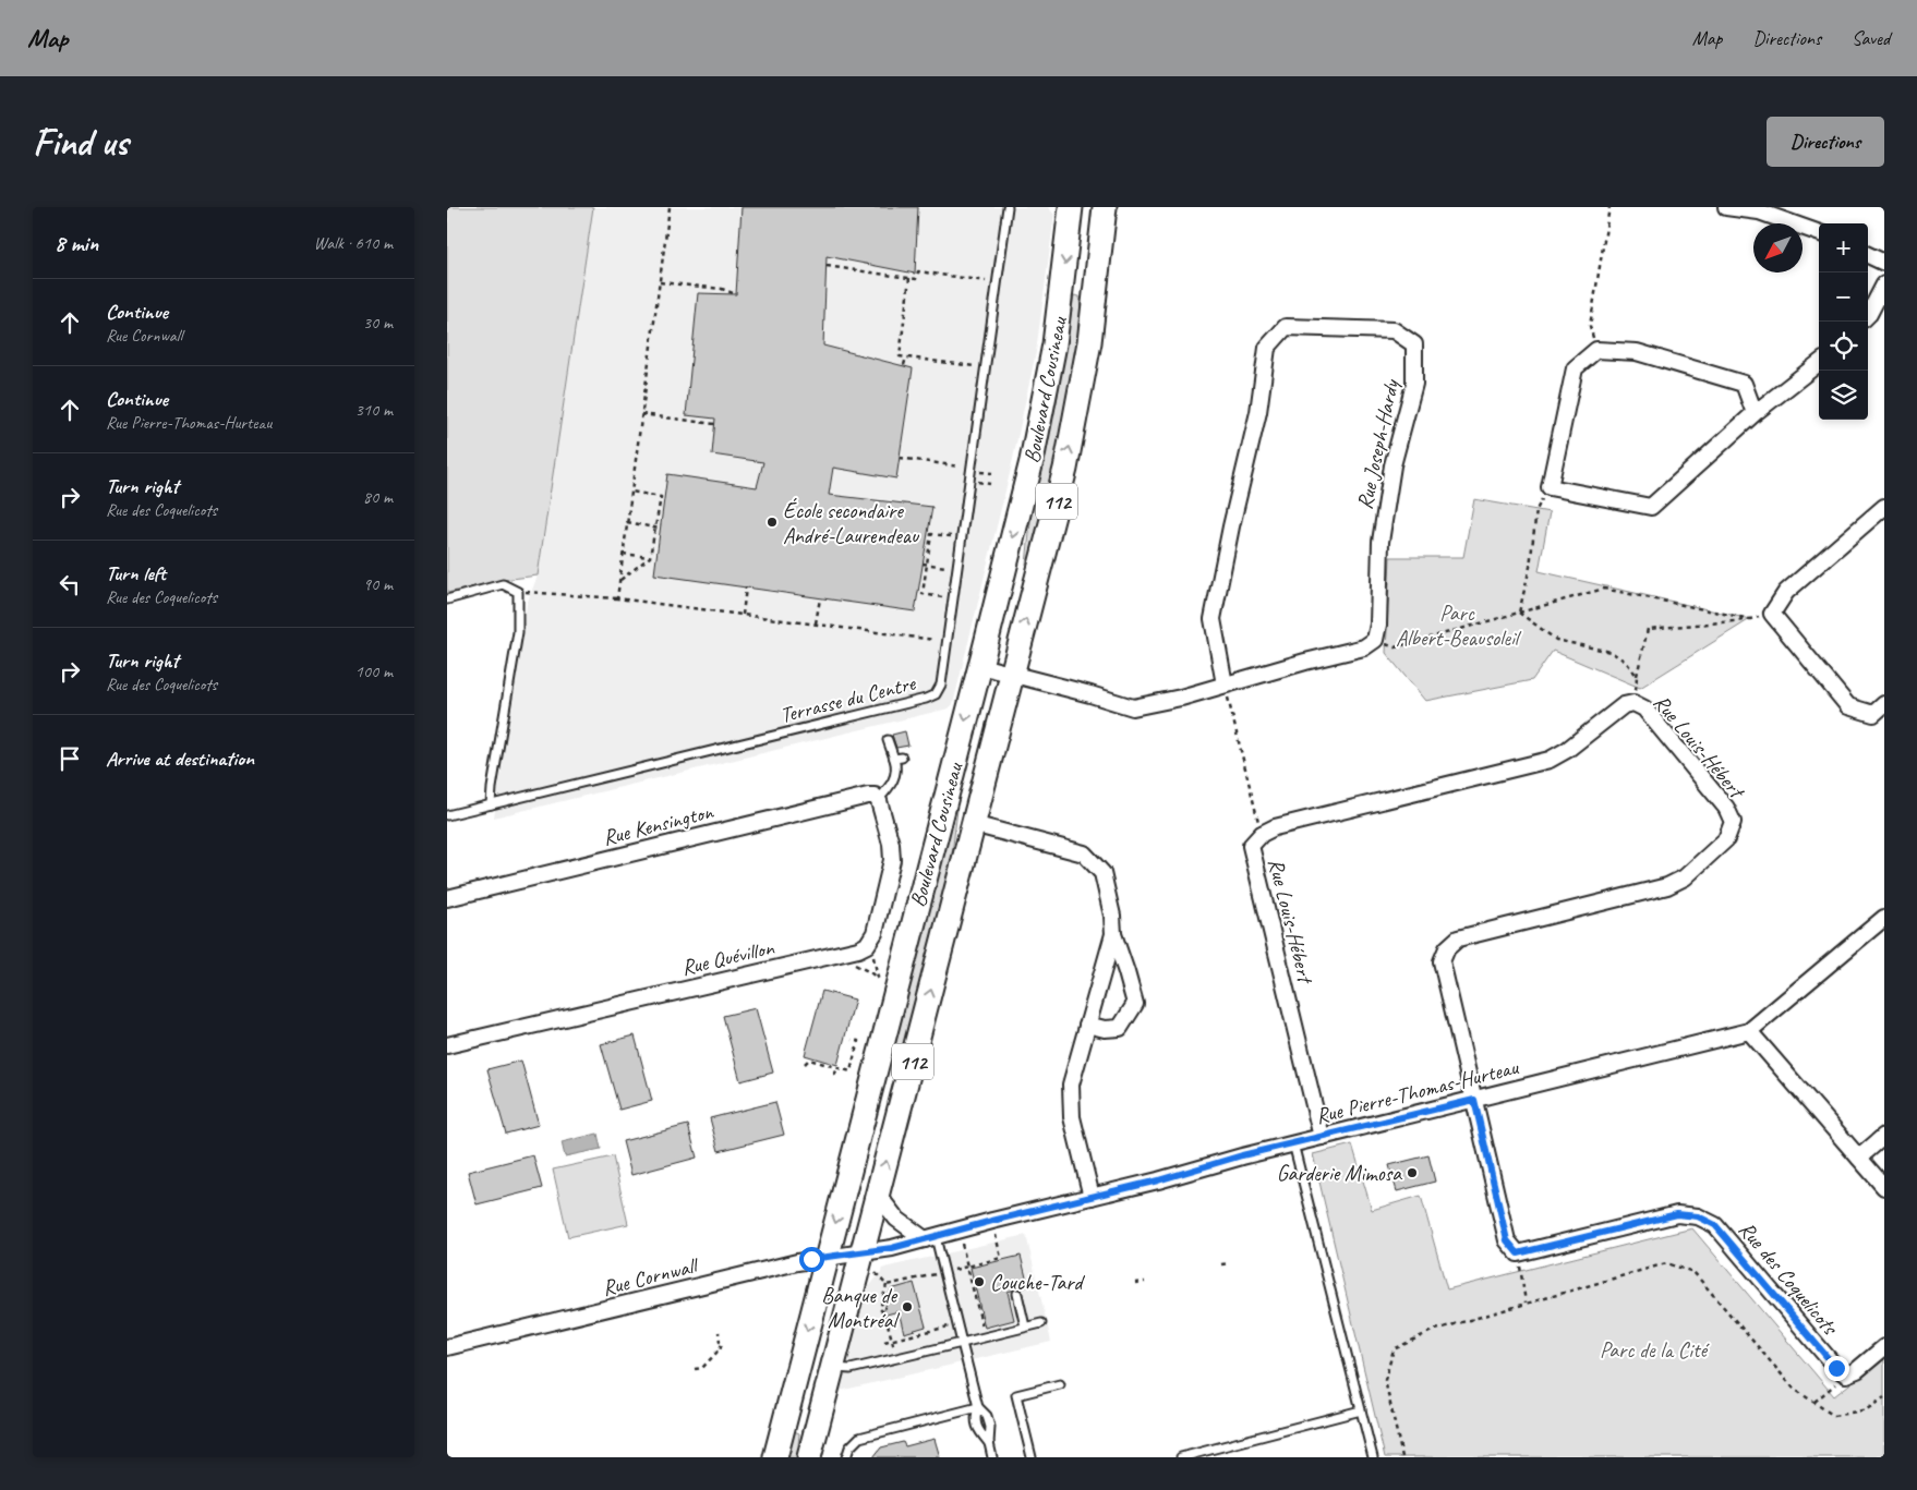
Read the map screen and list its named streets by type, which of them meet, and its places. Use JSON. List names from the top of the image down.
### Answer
{
  "streets": {
    "main road": ["Boulevard Cousineau", "112"],
    "street": [
      "Rue Joseph-Hardy",
      "Rue Louis-Hébert",
      "Rue Kensington",
      "Rue Quévillon",
      "Rue Pierre-Thomas-Hurteau",
      "Rue Cornwall",
      "Rue des Coquelicots"
    ],
    "lane": ["Terrasse du Centre"]
  },
  "crossings": [
    ["Boulevard Cousineau", "Rue Pierre-Thomas-Hurteau"],
    ["Boulevard Cousineau", "Rue Cornwall"],
    ["Rue Louis-Hébert", "Rue Pierre-Thomas-Hurteau"],
    ["Rue Kensington", "Rue Quévillon"],
    ["Rue Pierre-Thomas-Hurteau", "Rue Cornwall"]
  ],
  "parks": ["Parc Albert-Beausoleil", "Parc de la Cité"],
  "places": [
    "École secondaire André-Laurendeau",
    "Garderie Mimosa",
    "Couche-Tard",
    "Banque de Montréal"
  ],
  "north": "bottom left",
  "page": {
    "header": "Map",
    "nav": ["Map", "Directions", "Saved"],
    "buttons": "Directions",
    "title": "Find us",
    "heading": ["8 min", "Walk · 610 m"],
    "map_buttons": ["+", "−"],
    "list": [
      ["Continue", "Rue Cornwall", "30 m"],
      ["Continue", "Rue Pierre-Thomas-Hurteau", "310 m"],
      ["Turn right", "Rue des Coquelicots", "80 m"],
      ["Turn left", "Rue des Coquelicots", "90 m"],
      ["Turn right", "Rue des Coquelicots", "100 m"],
      "Arrive at destination"
    ]
  }
}
